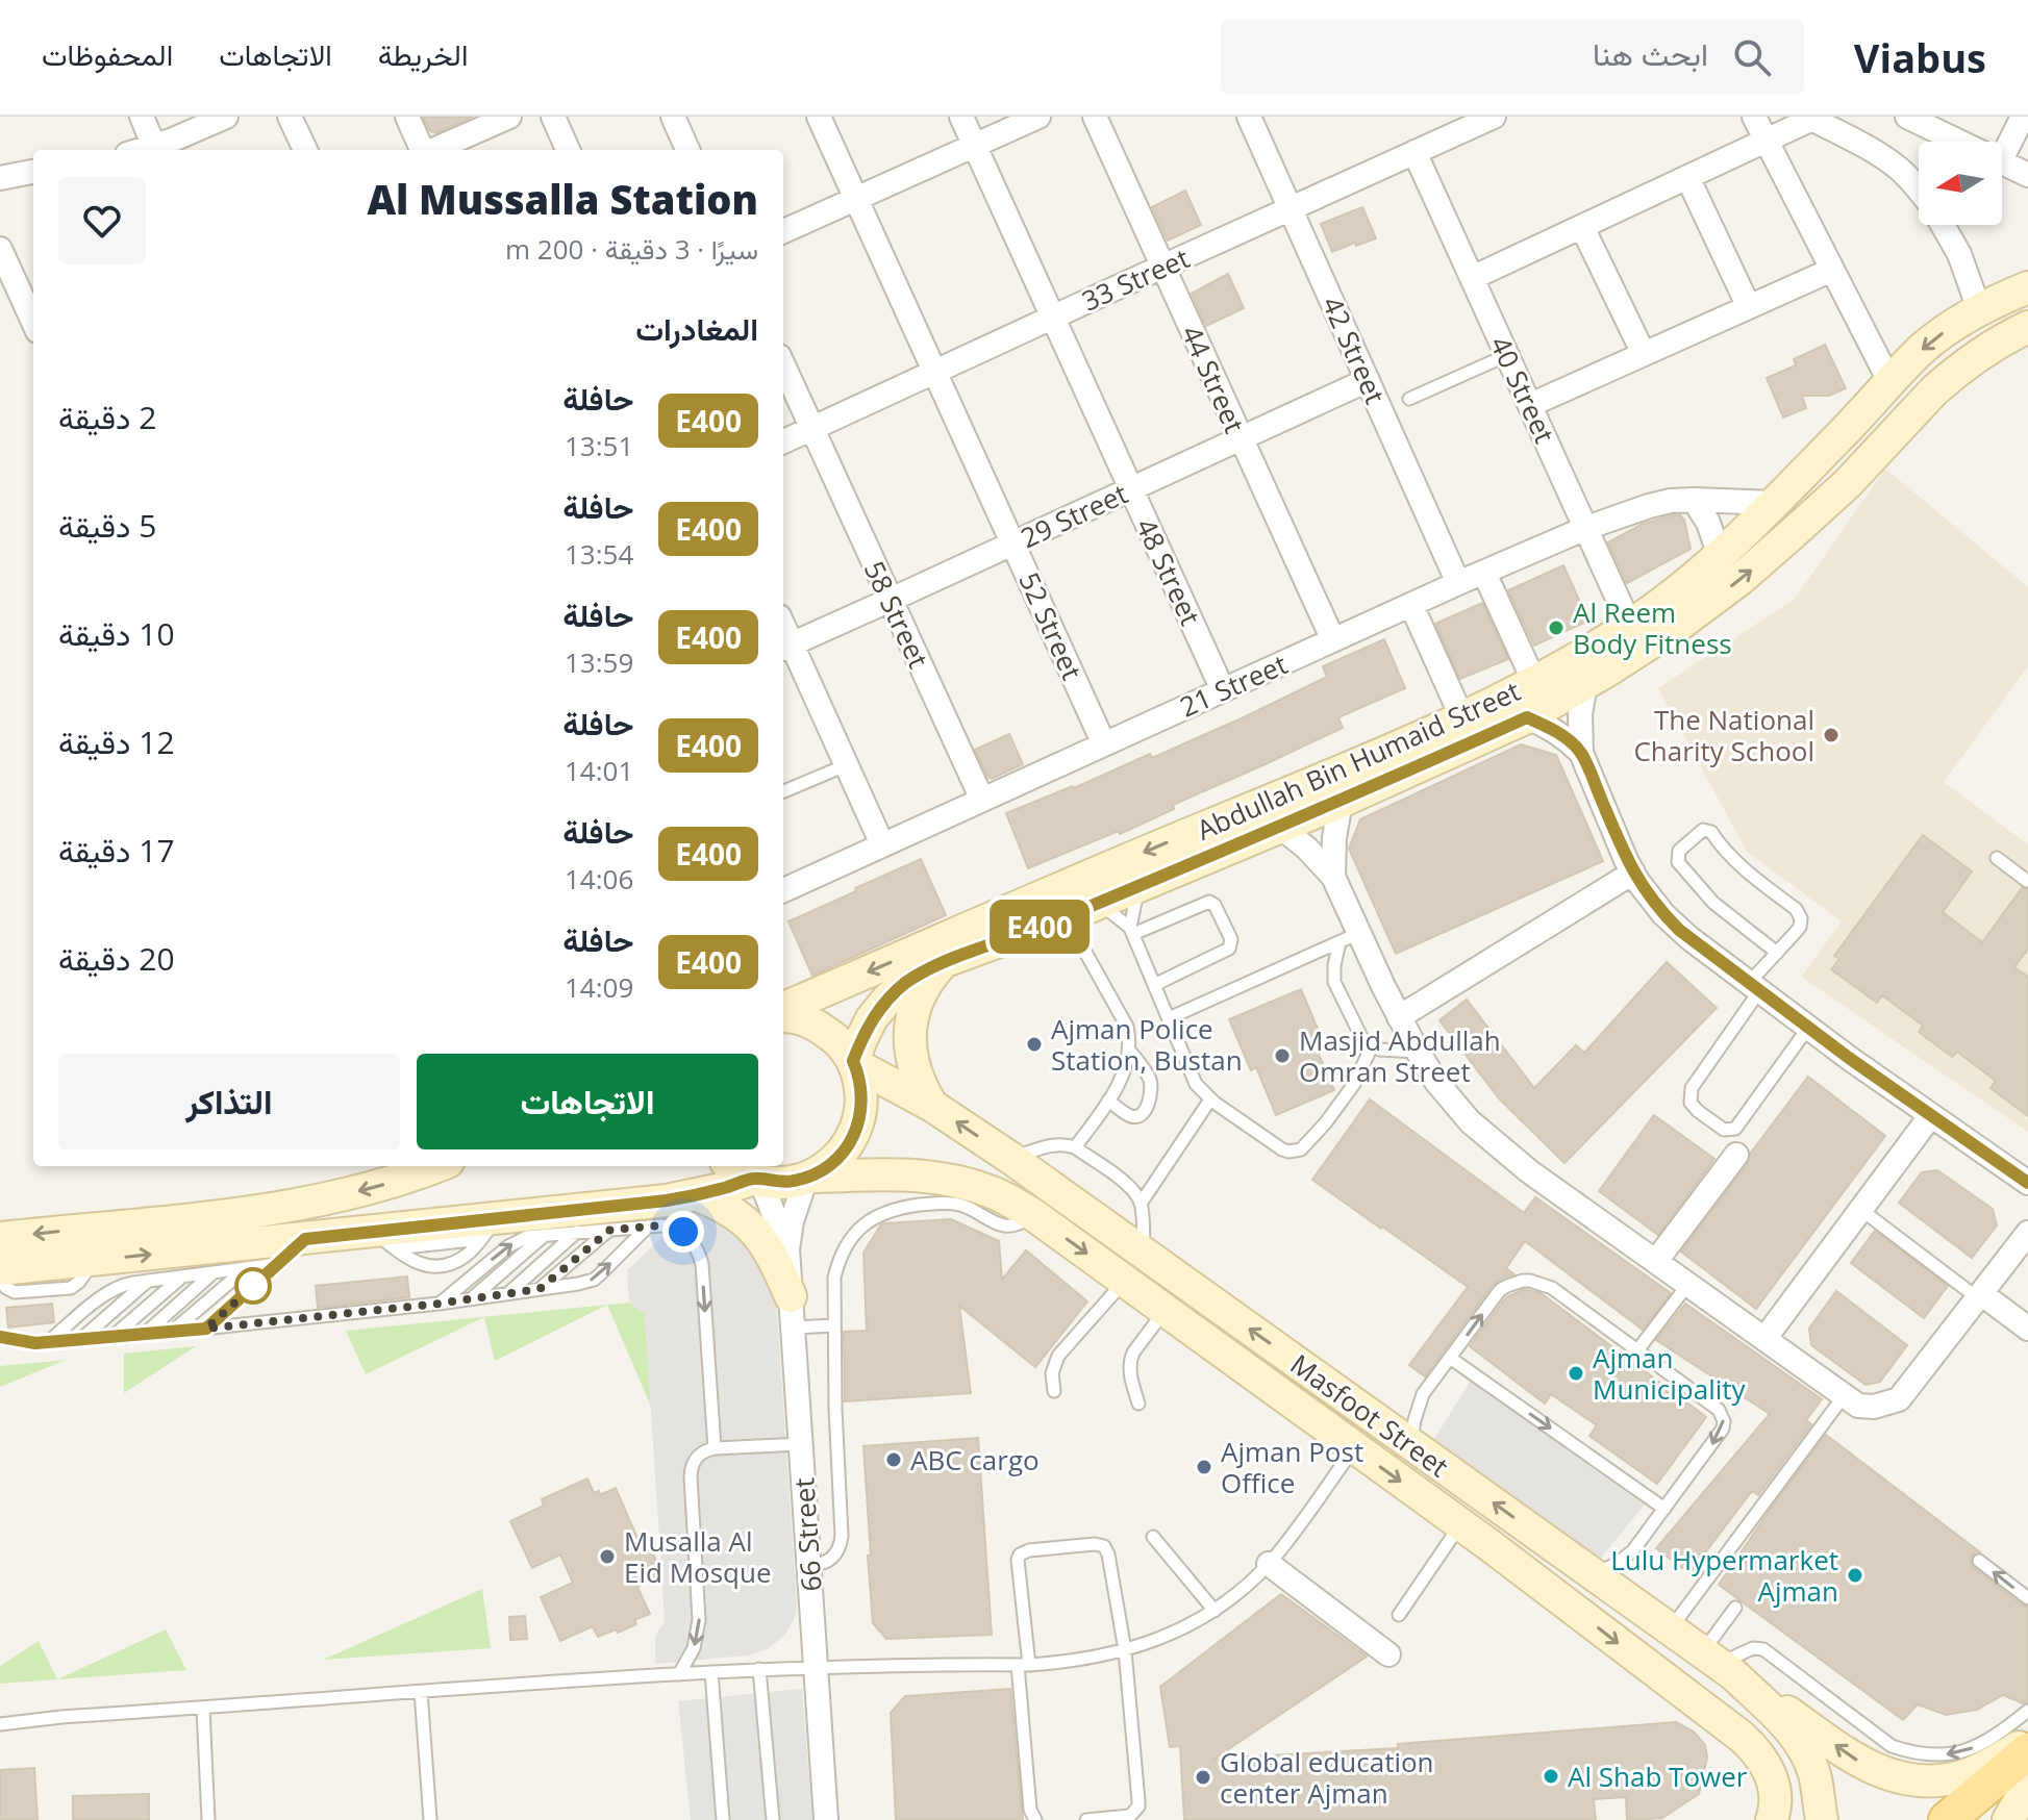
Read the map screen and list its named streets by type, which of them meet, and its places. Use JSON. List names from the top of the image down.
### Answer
{
  "streets": {
    "street": [
      "33 Street",
      "42 Street",
      "44 Street",
      "40 Street",
      "29 Street",
      "48 Street",
      "58 Street",
      "52 Street",
      "21 Street",
      "Abdullah Bin Humaid Street",
      "Masfoot Street",
      "66 Street"
    ]
  },
  "crossings": [
    ["33 Street", "42 Street"],
    ["33 Street", "44 Street"],
    ["33 Street", "40 Street"],
    ["33 Street", "48 Street"],
    ["33 Street", "58 Street"],
    ["33 Street", "52 Street"],
    ["42 Street", "29 Street"],
    ["42 Street", "21 Street"],
    ["44 Street", "29 Street"],
    ["44 Street", "21 Street"],
    ["40 Street", "21 Street"],
    ["40 Street", "Abdullah Bin Humaid Street"],
    ["29 Street", "48 Street"],
    ["29 Street", "58 Street"],
    ["29 Street", "52 Street"],
    ["48 Street", "21 Street"],
    ["58 Street", "21 Street"],
    ["52 Street", "21 Street"],
    ["21 Street", "Abdullah Bin Humaid Street"],
    ["Abdullah Bin Humaid Street", "Masfoot Street"],
    ["Masfoot Street", "66 Street"]
  ],
  "places": [
    "Al Reem Body Fitness",
    "The National Charity School",
    "Ajman Police Station, Bustan",
    "Masjid Abdullah Omran Street",
    "Ajman Municipality",
    "ABC cargo",
    "Ajman Post Office",
    "Musalla Al Eid Mosque",
    "Lulu Hypermarket Ajman",
    "Al Shab Tower",
    "Global education center Ajman"
  ],
  "lines": ["bus line E400"],
  "north": "left",
  "page": {
    "header": "Viabus",
    "search": "ابحث هنا",
    "nav": ["الخريطة", "الاتجاهات", "المحفوظات"],
    "on_map": "E400",
    "heading": [
      ["Al Mussalla Station", "سيرًا · 3 دقيقة · 200 m"],
      "المغادرات"
    ],
    "list": [
      {
        "mark": "E400",
        "name": "حافلة",
        "note": "13:51",
        "value": "2 دقيقة"
      },
      {
        "mark": "E400",
        "name": "حافلة",
        "note": "13:54",
        "value": "5 دقيقة"
      },
      {
        "mark": "E400",
        "name": "حافلة",
        "note": "13:59",
        "value": "10 دقيقة"
      },
      {
        "mark": "E400",
        "name": "حافلة",
        "note": "14:01",
        "value": "12 دقيقة"
      },
      {
        "mark": "E400",
        "name": "حافلة",
        "note": "14:06",
        "value": "17 دقيقة"
      },
      {
        "mark": "E400",
        "name": "حافلة",
        "note": "14:09",
        "value": "20 دقيقة"
      }
    ],
    "buttons": ["الاتجاهات", "التذاكر"]
  }
}
